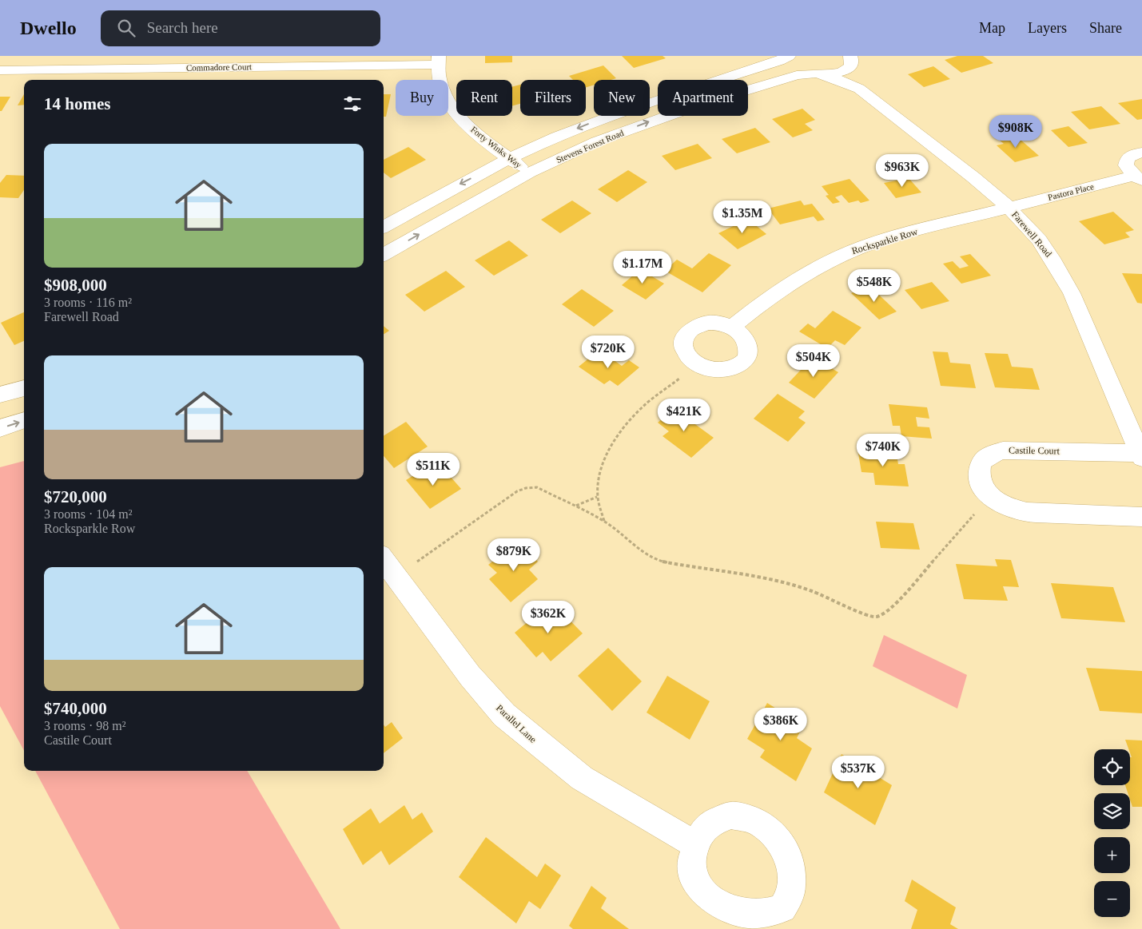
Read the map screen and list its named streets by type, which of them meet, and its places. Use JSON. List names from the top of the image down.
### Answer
{
  "streets": {
    "street": [
      "Commadore Court",
      "Stevens Forest Road",
      "Forty Winks Way",
      "Pastora Place",
      "Farewell Road",
      "Rocksparkle Row",
      "Castile Court",
      "Parallel Lane"
    ]
  },
  "crossings": [
    ["Commadore Court", "Forty Winks Way"],
    ["Stevens Forest Road", "Forty Winks Way"],
    ["Stevens Forest Road", "Farewell Road"],
    ["Pastora Place", "Farewell Road"],
    ["Pastora Place", "Rocksparkle Row"],
    ["Farewell Road", "Rocksparkle Row"],
    ["Farewell Road", "Castile Court"]
  ],
  "page": {
    "header": "Dwello",
    "search": "Search here",
    "nav": ["Map", "Layers", "Share"],
    "chip": [
      "Buy",
      "Rent",
      "Filters",
      "New",
      "Apartment"
    ],
    "heading": "14 homes",
    "price": [
      "$908K",
      "$963K",
      "$1.35M",
      "$1.17M",
      "$548K",
      "$720K",
      "$504K",
      "$421K",
      "$740K",
      "$511K",
      "$879K",
      "$362K",
      "$386K",
      "$537K"
    ],
    "list": [
      {
        "name": "$908,000",
        "note": "3 rooms · 116 m² · Farewell Road"
      },
      {
        "name": "$720,000",
        "note": "3 rooms · 104 m² · Rocksparkle Row"
      },
      {
        "name": "$740,000",
        "note": "3 rooms · 98 m² · Castile Court"
      }
    ],
    "map_buttons": ["+", "−"]
  }
}
